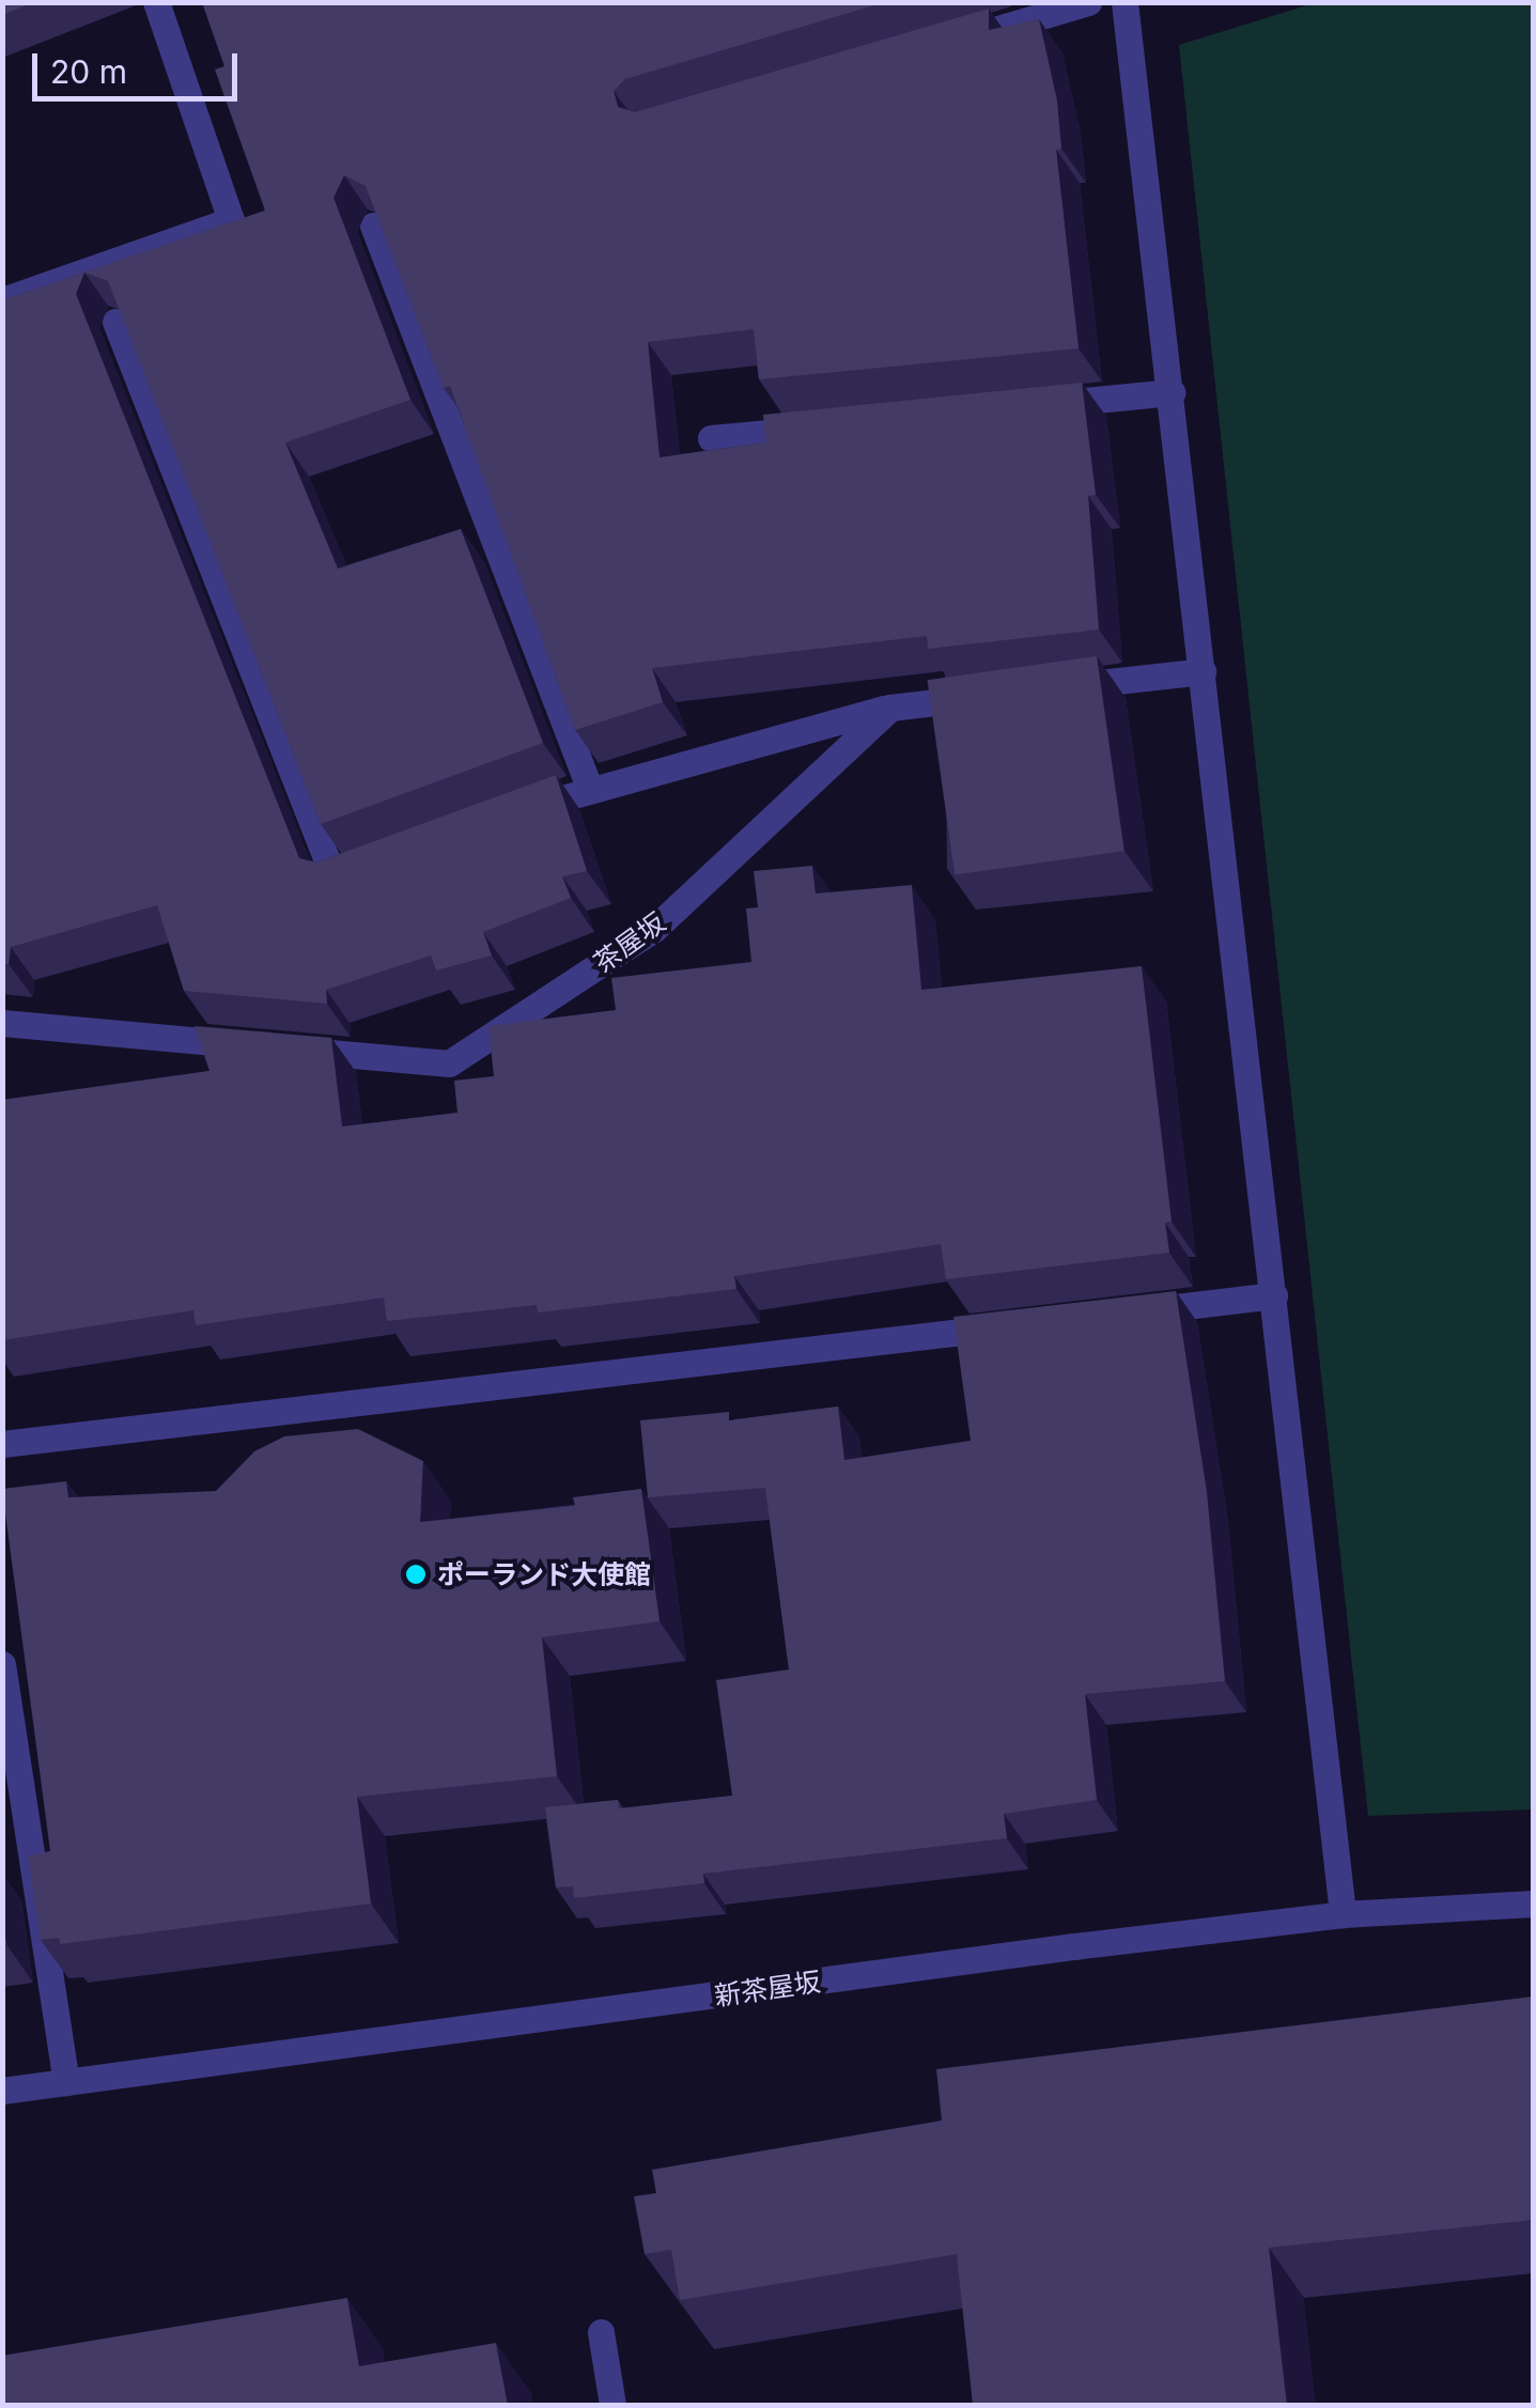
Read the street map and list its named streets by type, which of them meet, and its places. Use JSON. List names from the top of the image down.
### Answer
{
  "streets": {
    "street": ["茶屋坂", "新茶屋坂"]
  },
  "places": ["ポーランド大使館"],
  "scale_bar": "20 m"
}
